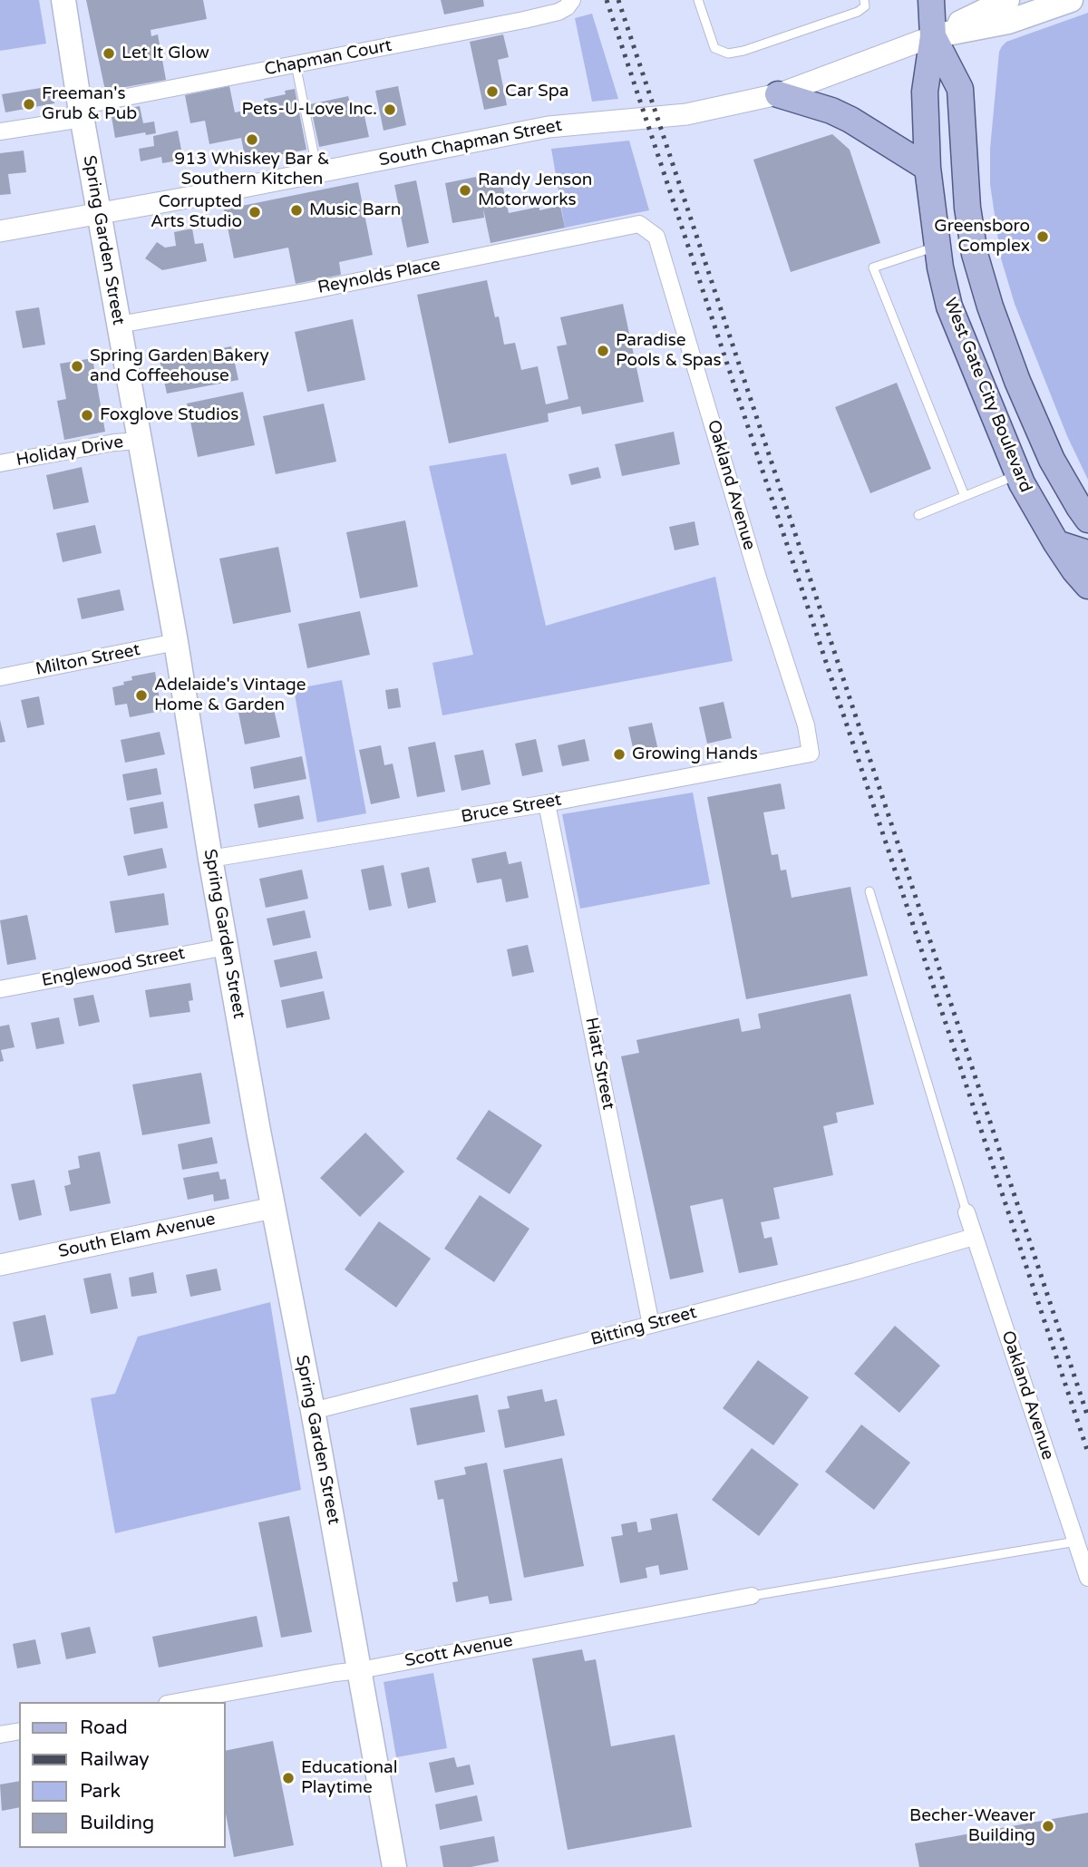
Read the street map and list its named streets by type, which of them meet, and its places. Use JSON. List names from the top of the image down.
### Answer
{
  "streets": {
    "main road": ["Spring Garden Street", "West Gate City Boulevard"],
    "street": [
      "Chapman Court",
      "South Chapman Street",
      "Reynolds Place",
      "Holiday Drive",
      "Oakland Avenue",
      "Milton Street",
      "Bruce Street",
      "Englewood Street",
      "Hiatt Street",
      "South Elam Avenue",
      "Bitting Street",
      "Scott Avenue"
    ]
  },
  "crossings": [
    ["Chapman Court", "Spring Garden Street"],
    ["South Chapman Street", "Spring Garden Street"],
    ["South Chapman Street", "West Gate City Boulevard"],
    ["Spring Garden Street", "Reynolds Place"],
    ["Spring Garden Street", "Holiday Drive"],
    ["Spring Garden Street", "Milton Street"],
    ["Spring Garden Street", "Bruce Street"],
    ["Spring Garden Street", "Englewood Street"],
    ["Spring Garden Street", "South Elam Avenue"],
    ["Spring Garden Street", "Bitting Street"],
    ["Spring Garden Street", "Scott Avenue"],
    ["Reynolds Place", "Oakland Avenue"],
    ["Oakland Avenue", "Bruce Street"],
    ["Oakland Avenue", "Bitting Street"],
    ["Bruce Street", "Hiatt Street"],
    ["Hiatt Street", "Bitting Street"]
  ],
  "places": [
    "Let It Glow",
    "Car Spa",
    "Freeman's Grub & Pub",
    "Pets-U-Love Inc.",
    "913 Whiskey Bar & Southern Kitchen",
    "Randy Jenson Motorworks",
    "Music Barn",
    "Corrupted Arts Studio",
    "Greensboro Complex",
    "Paradise Pools & Spas",
    "Spring Garden Bakery and Coffeehouse",
    "Foxglove Studios",
    "Adelaide's Vintage Home & Garden",
    "Growing Hands",
    "Educational Playtime",
    "Becher-Weaver Building"
  ],
  "legend": [
    "Road",
    "Railway",
    "Park",
    "Building"
  ]
}
